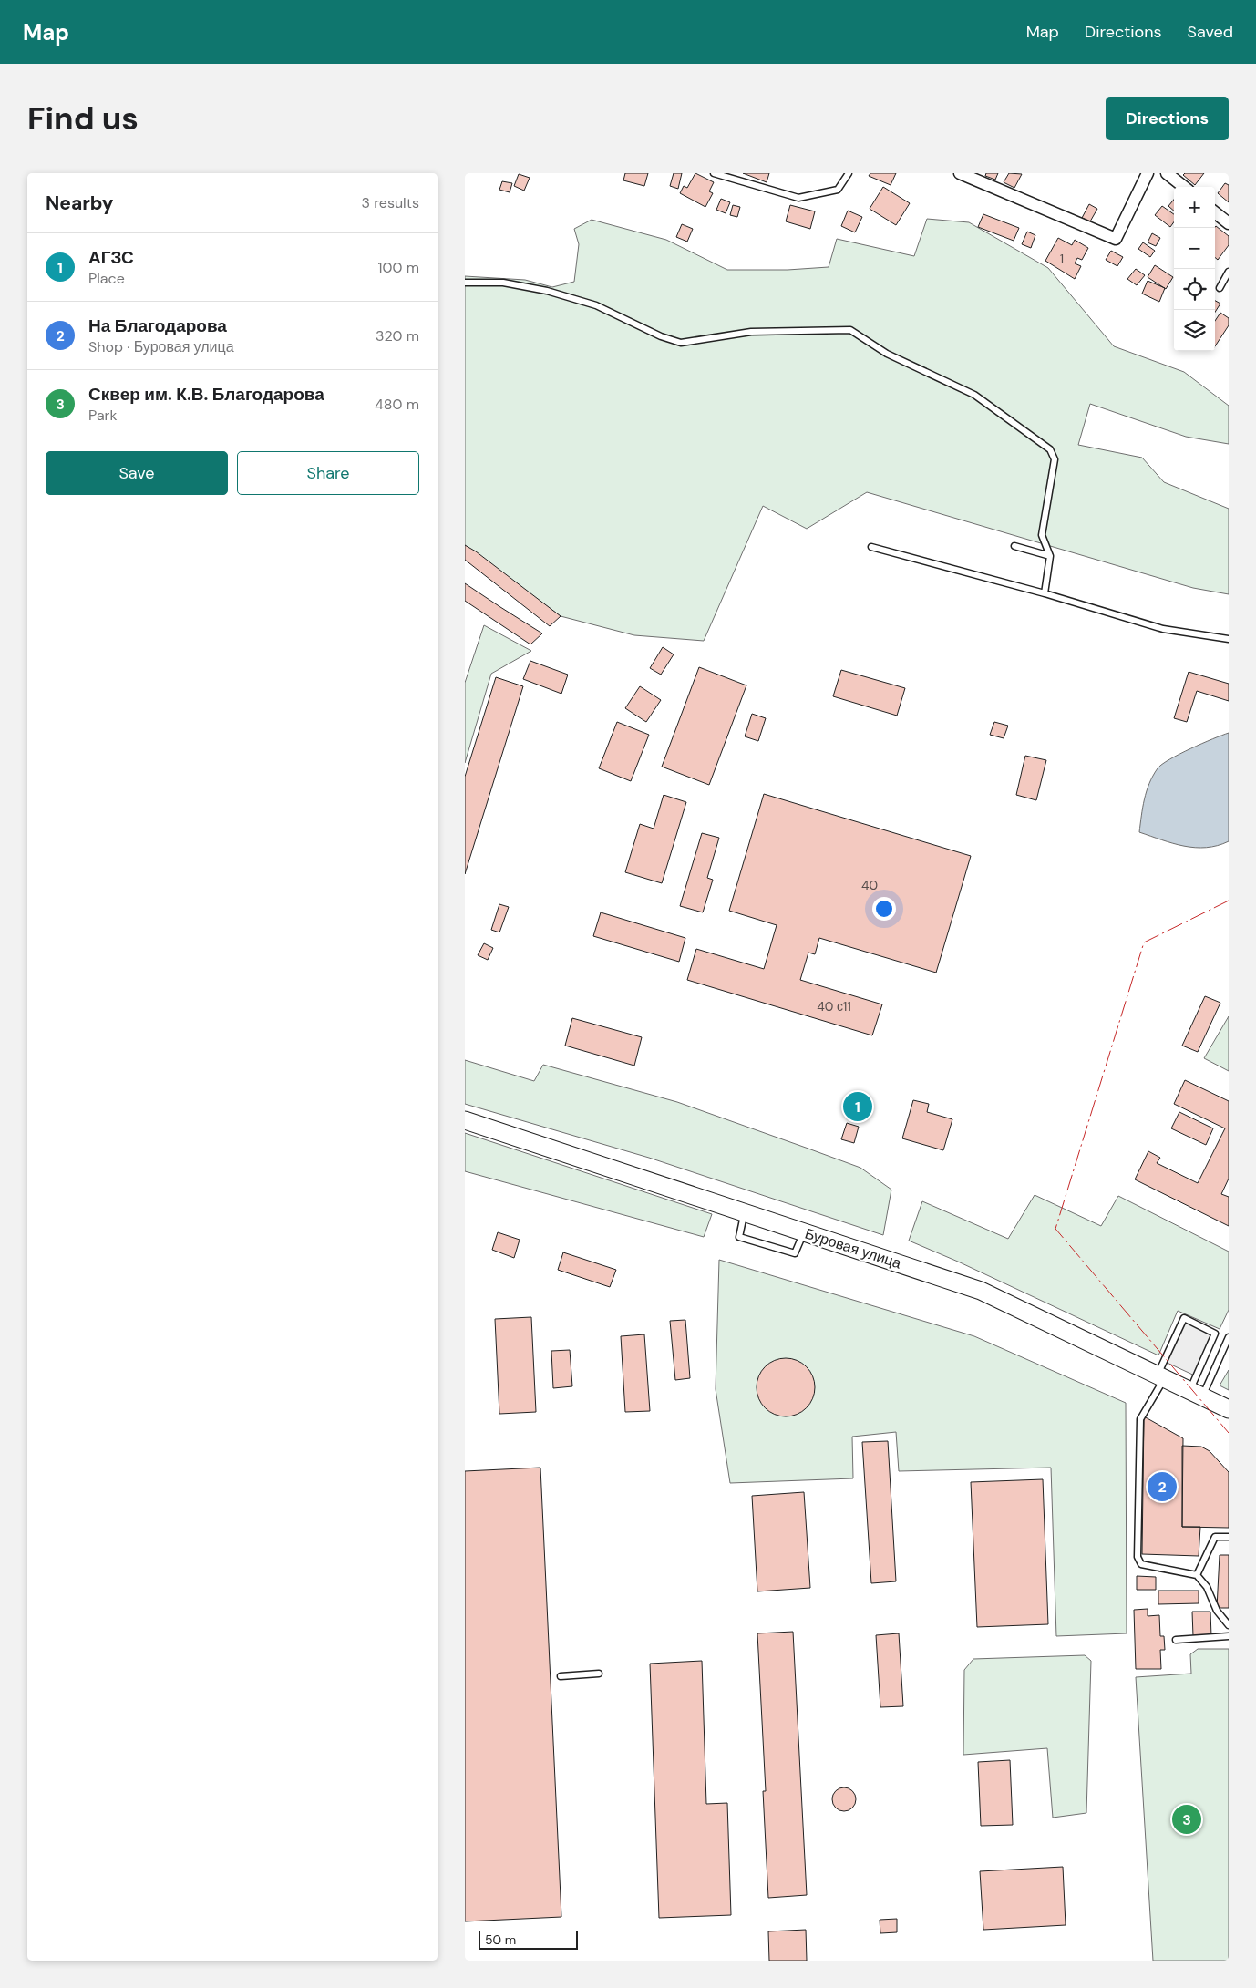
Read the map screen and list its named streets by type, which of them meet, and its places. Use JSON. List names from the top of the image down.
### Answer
{
  "streets": {
    "main road": ["Буровая улица"]
  },
  "house_numbers": ["1", "40", "40 с11"],
  "scale_bar": "50 m",
  "page": {
    "header": "Map",
    "nav": ["Map", "Directions", "Saved"],
    "buttons": [
      "Directions",
      ["Save", "Share"]
    ],
    "title": "Find us",
    "heading": ["Nearby", "3 results"],
    "map_buttons": ["+", "−"],
    "list": [
      {
        "mark": "1",
        "name": "АГЗС",
        "note": "Place",
        "value": "100 m"
      },
      {
        "mark": "2",
        "name": "На Благодарова",
        "note": "Shop · Буровая улица",
        "value": "320 m"
      },
      {
        "mark": "3",
        "name": "Сквер им. К.В. Благодарова",
        "note": "Park",
        "value": "480 m"
      }
    ],
    "pins": ["1", "2", "3"],
    "scale": "50 m"
  }
}
